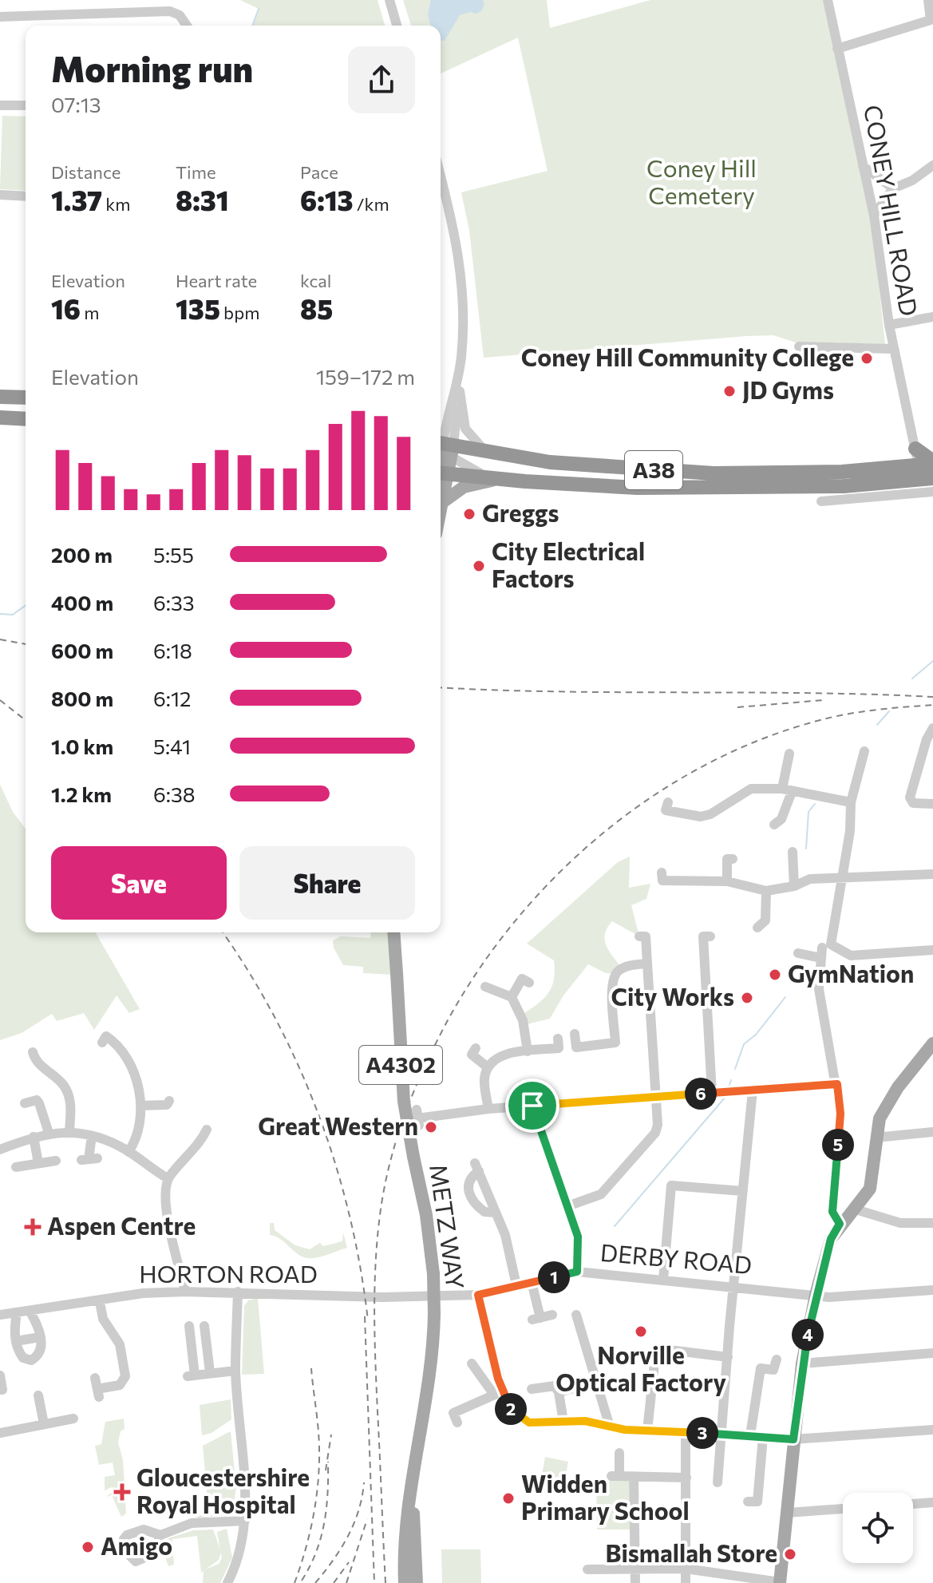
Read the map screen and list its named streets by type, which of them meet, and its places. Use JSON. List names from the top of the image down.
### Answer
{
  "streets": {
    "highway": ["A38"],
    "main road": ["A4302", "METZ WAY"],
    "street": ["CONEY HILL ROAD", "DERBY ROAD", "HORTON ROAD"]
  },
  "crossings": [
    ["CONEY HILL ROAD", "A38"],
    ["DERBY ROAD", "HORTON ROAD"]
  ],
  "parks": ["Coney Hill Cemetery"],
  "places": {
    "other": [
      "Coney Hill Community College",
      "JD Gyms",
      "Greggs",
      "City Electrical Factors",
      "GymNation",
      "City Works",
      "Great Western",
      "Norville Optical Factory",
      "Widden Primary School",
      "Amigo",
      "Bismallah Store"
    ],
    "health": ["Aspen Centre", "Gloucestershire Royal Hospital"]
  },
  "page": {
    "heading": ["Morning run", "07:13"],
    "stats": [
      ["Distance", "1.37 km"],
      ["Time", "8:31"],
      ["Pace", "6:13 /km"],
      ["Elevation", "16 m"],
      ["Heart rate", "135 bpm"],
      ["kcal", "85"]
    ],
    "chart": ["Elevation", "159–172 m"],
    "list": [
      {
        "name": "200 m",
        "note": "5:55"
      },
      {
        "name": "400 m",
        "note": "6:33"
      },
      {
        "name": "600 m",
        "note": "6:18"
      },
      {
        "name": "800 m",
        "note": "6:12"
      },
      {
        "name": "1.0 km",
        "note": "5:41"
      },
      {
        "name": "1.2 km",
        "note": "6:38"
      }
    ],
    "buttons": ["Save", "Share"],
    "pins": [
      "6",
      "5",
      "1",
      "4",
      "2",
      "3"
    ]
  }
}
